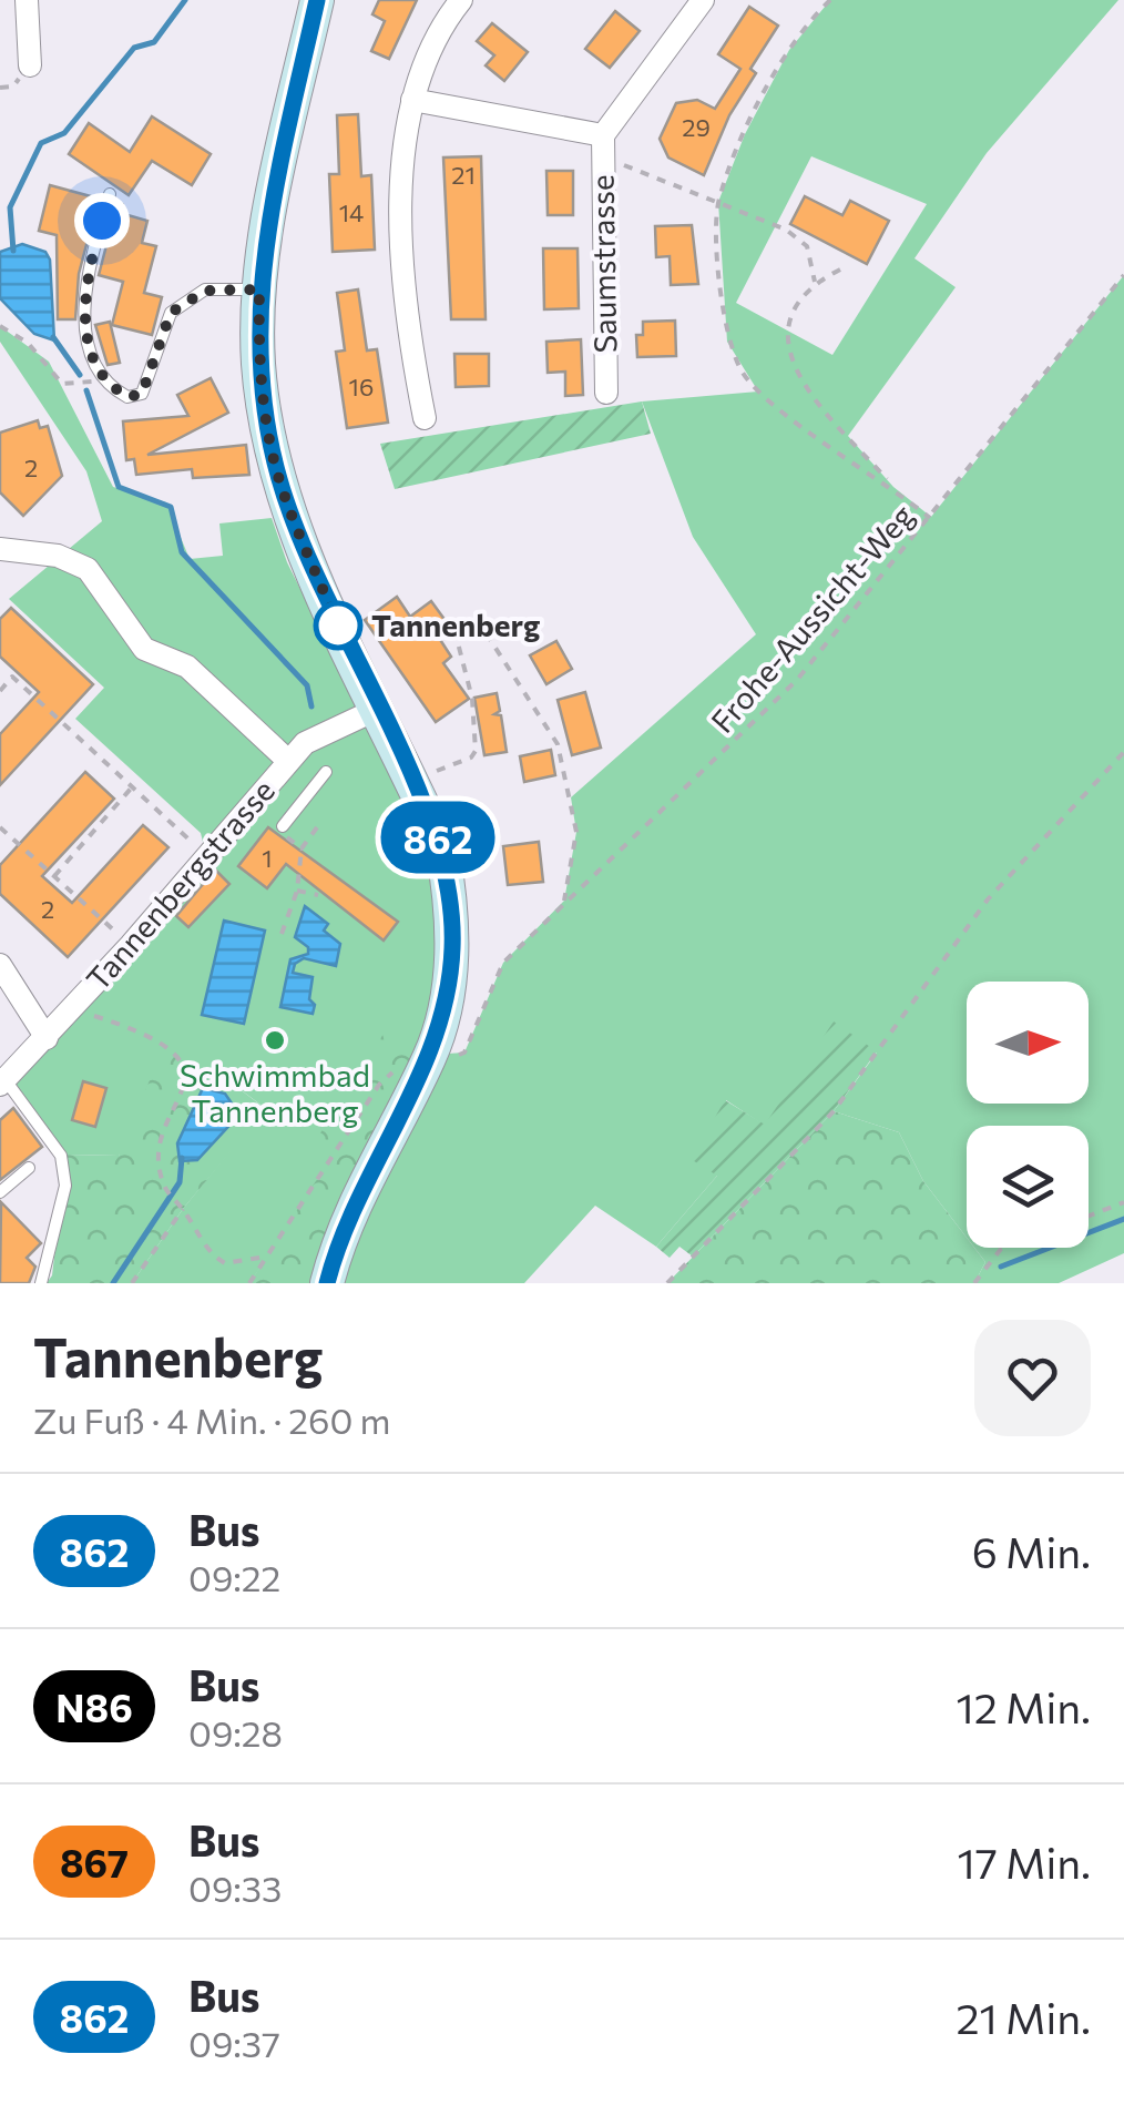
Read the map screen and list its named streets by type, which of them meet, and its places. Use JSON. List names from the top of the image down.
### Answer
{
  "streets": {
    "street": ["Saumstrasse", "Tannenbergstrasse"],
    "path": ["Frohe-Aussicht-Weg"]
  },
  "places": ["Tannenberg", "Schwimmbad Tannenberg"],
  "lines": ["bus line 862"],
  "house_numbers": [
    "29",
    "21",
    "14",
    "16",
    "2",
    "1",
    "2"
  ],
  "north": "right",
  "page": {
    "on_map": "862",
    "heading": ["Tannenberg", "Zu Fuß · 4 Min. · 260 m"],
    "list": [
      {
        "mark": "862",
        "name": "Bus",
        "note": "09:22",
        "value": "6 Min."
      },
      {
        "mark": "N86",
        "name": "Bus",
        "note": "09:28",
        "value": "12 Min."
      },
      {
        "mark": "867",
        "name": "Bus",
        "note": "09:33",
        "value": "17 Min."
      },
      {
        "mark": "862",
        "name": "Bus",
        "note": "09:37",
        "value": "21 Min."
      }
    ]
  }
}
